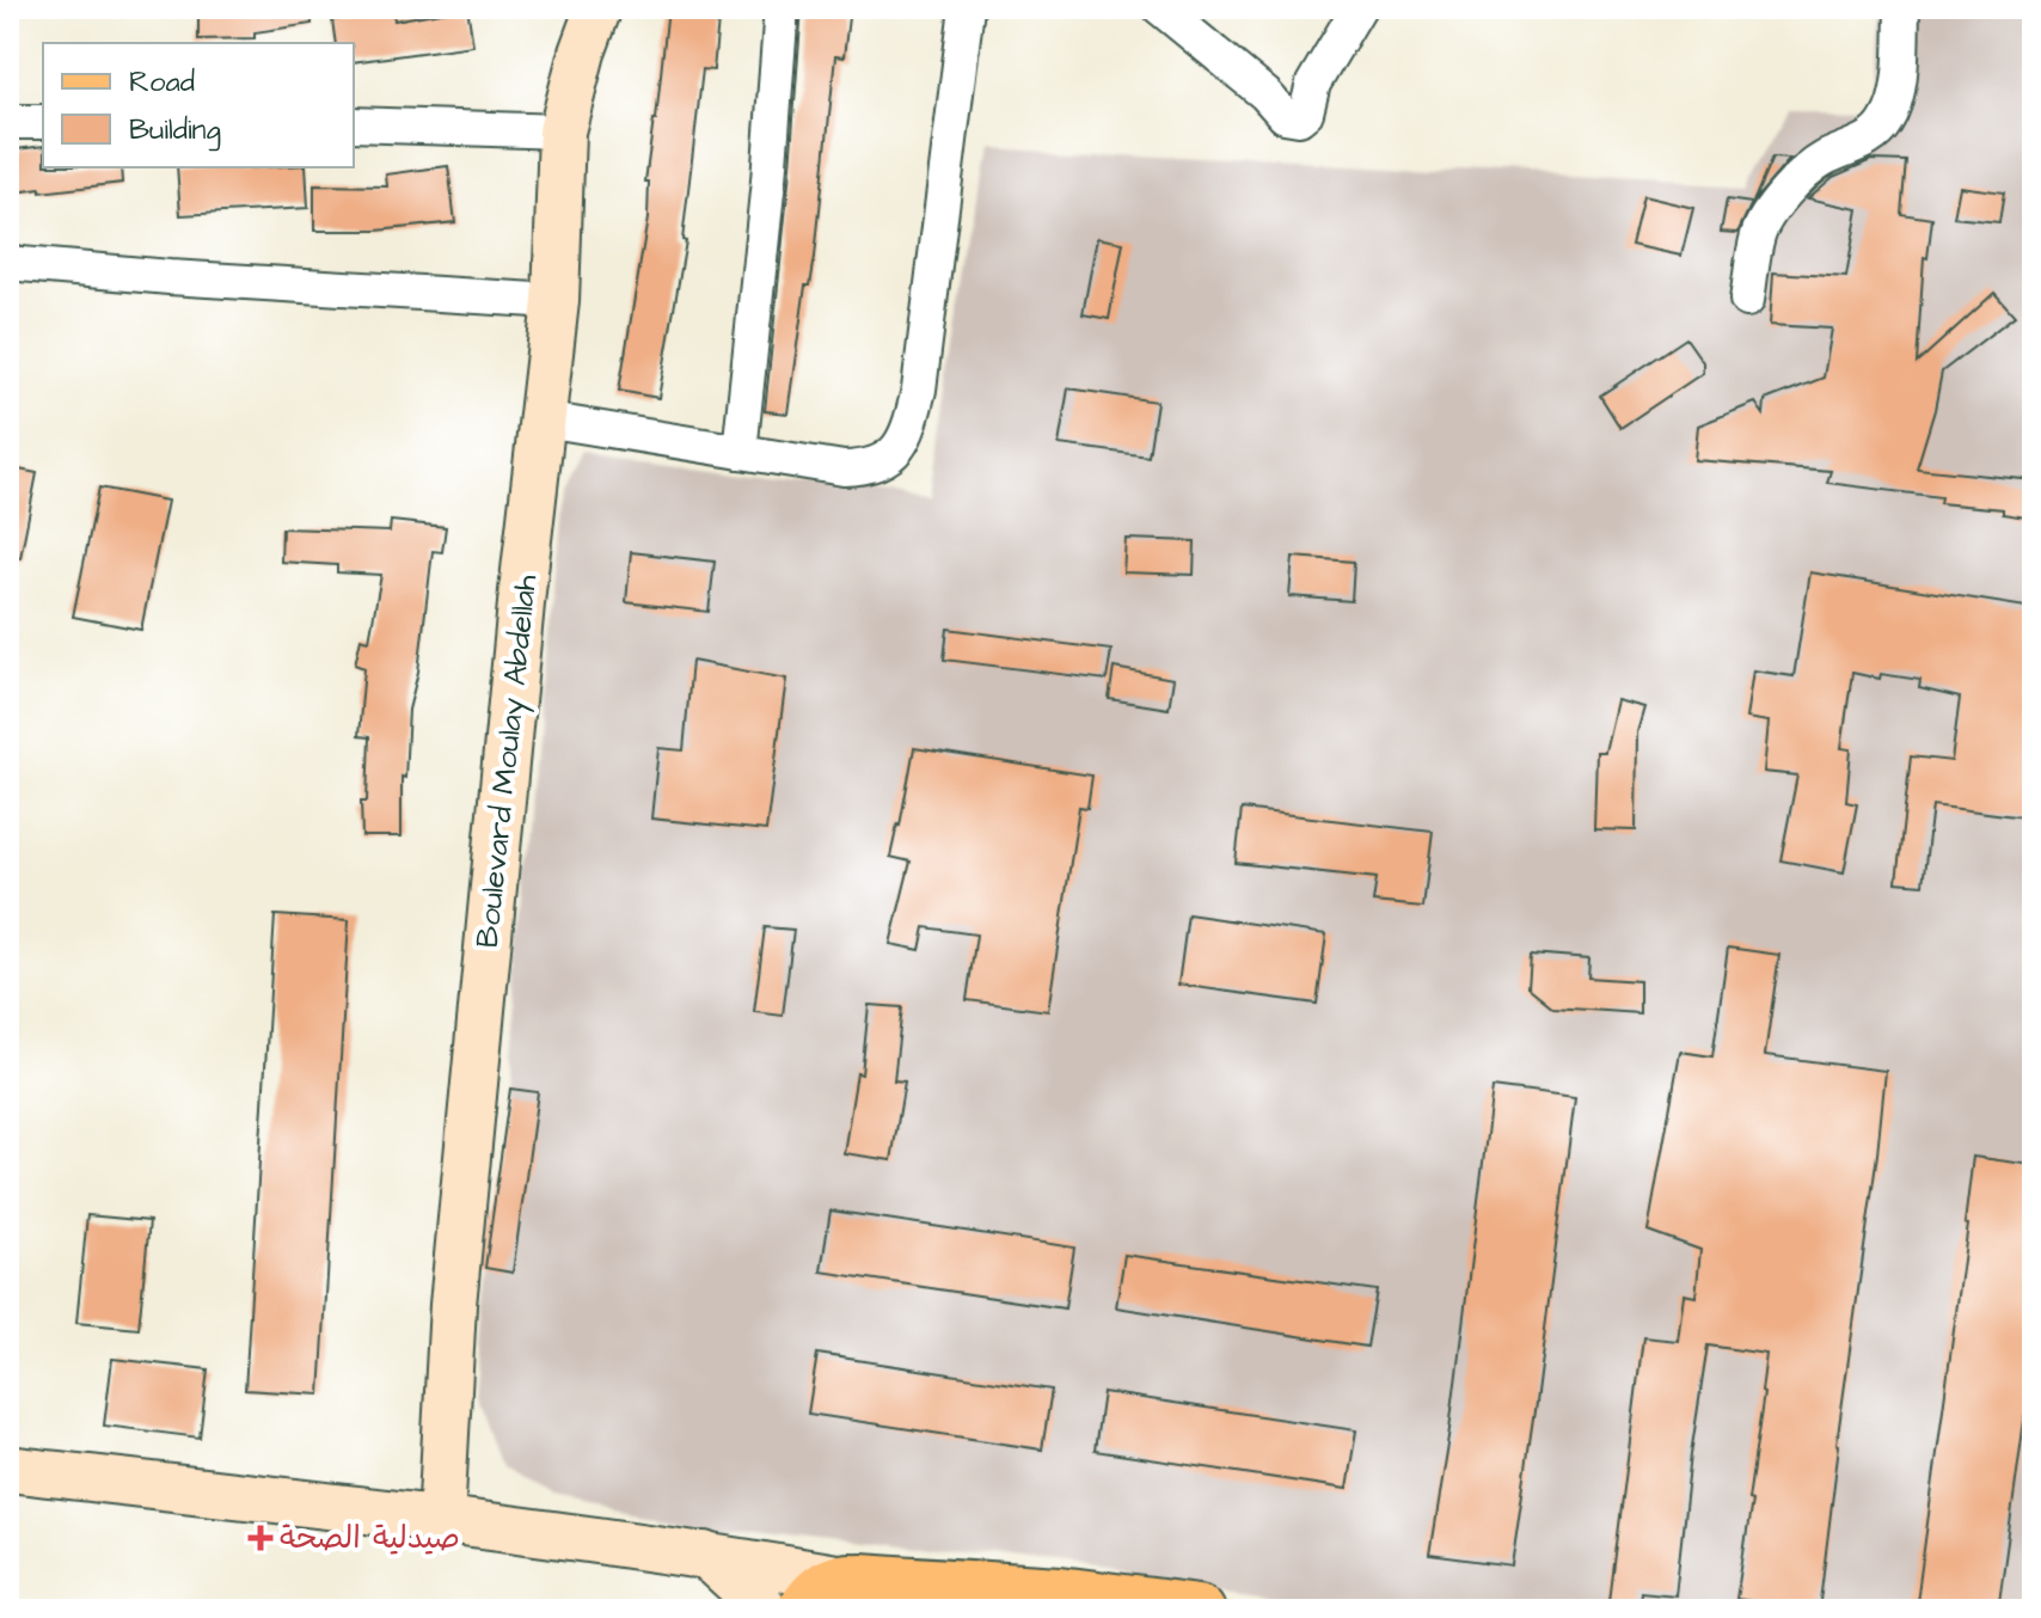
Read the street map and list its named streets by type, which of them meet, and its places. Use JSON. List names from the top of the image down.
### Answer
{
  "streets": {
    "main road": ["Boulevard Moulay Abdellah"]
  },
  "places": {
    "health": ["صيدلية الصحة"]
  },
  "legend": ["Road", "Building"]
}
